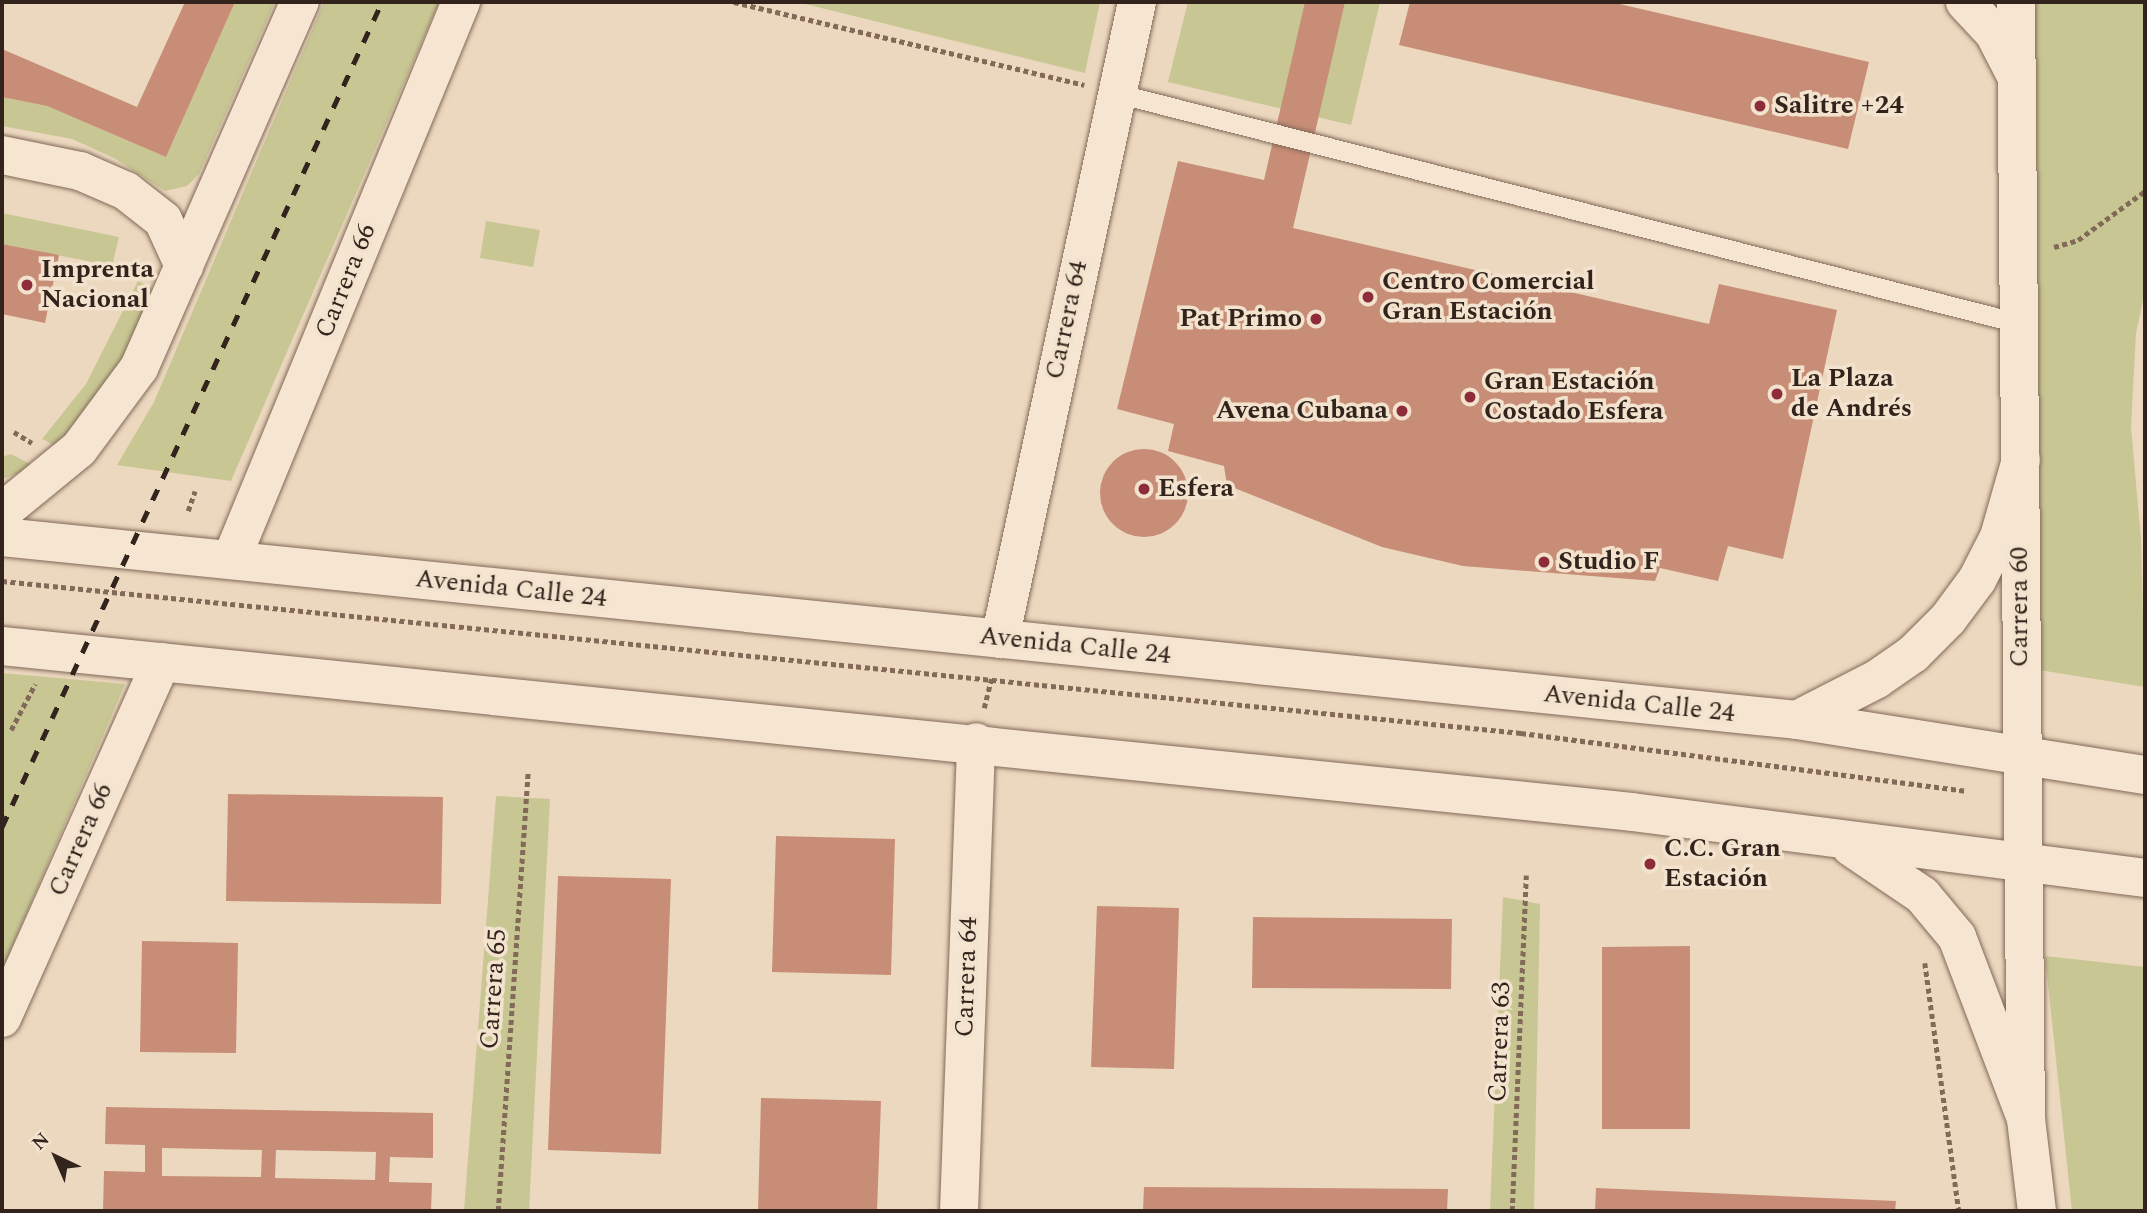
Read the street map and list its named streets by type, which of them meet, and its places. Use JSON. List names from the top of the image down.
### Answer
{
  "streets": {
    "main road": [
      "Carrera 66",
      "Carrera 64",
      "Avenida Calle 24",
      "Carrera 60"
    ],
    "path": ["Carrera 65", "Carrera 63"]
  },
  "crossings": [
    ["Carrera 66", "Avenida Calle 24"],
    ["Carrera 64", "Avenida Calle 24"],
    ["Avenida Calle 24", "Carrera 60"]
  ],
  "places": [
    "Salitre +24",
    "Imprenta Nacional",
    "Centro Comercial Gran Estación",
    "Pat Primo",
    "La Plaza de Andrés",
    "Gran Estación Costado Esfera",
    "Avena Cubana",
    "Esfera",
    "Studio F",
    "C.C. Gran Estación"
  ],
  "north": "top left"
}
